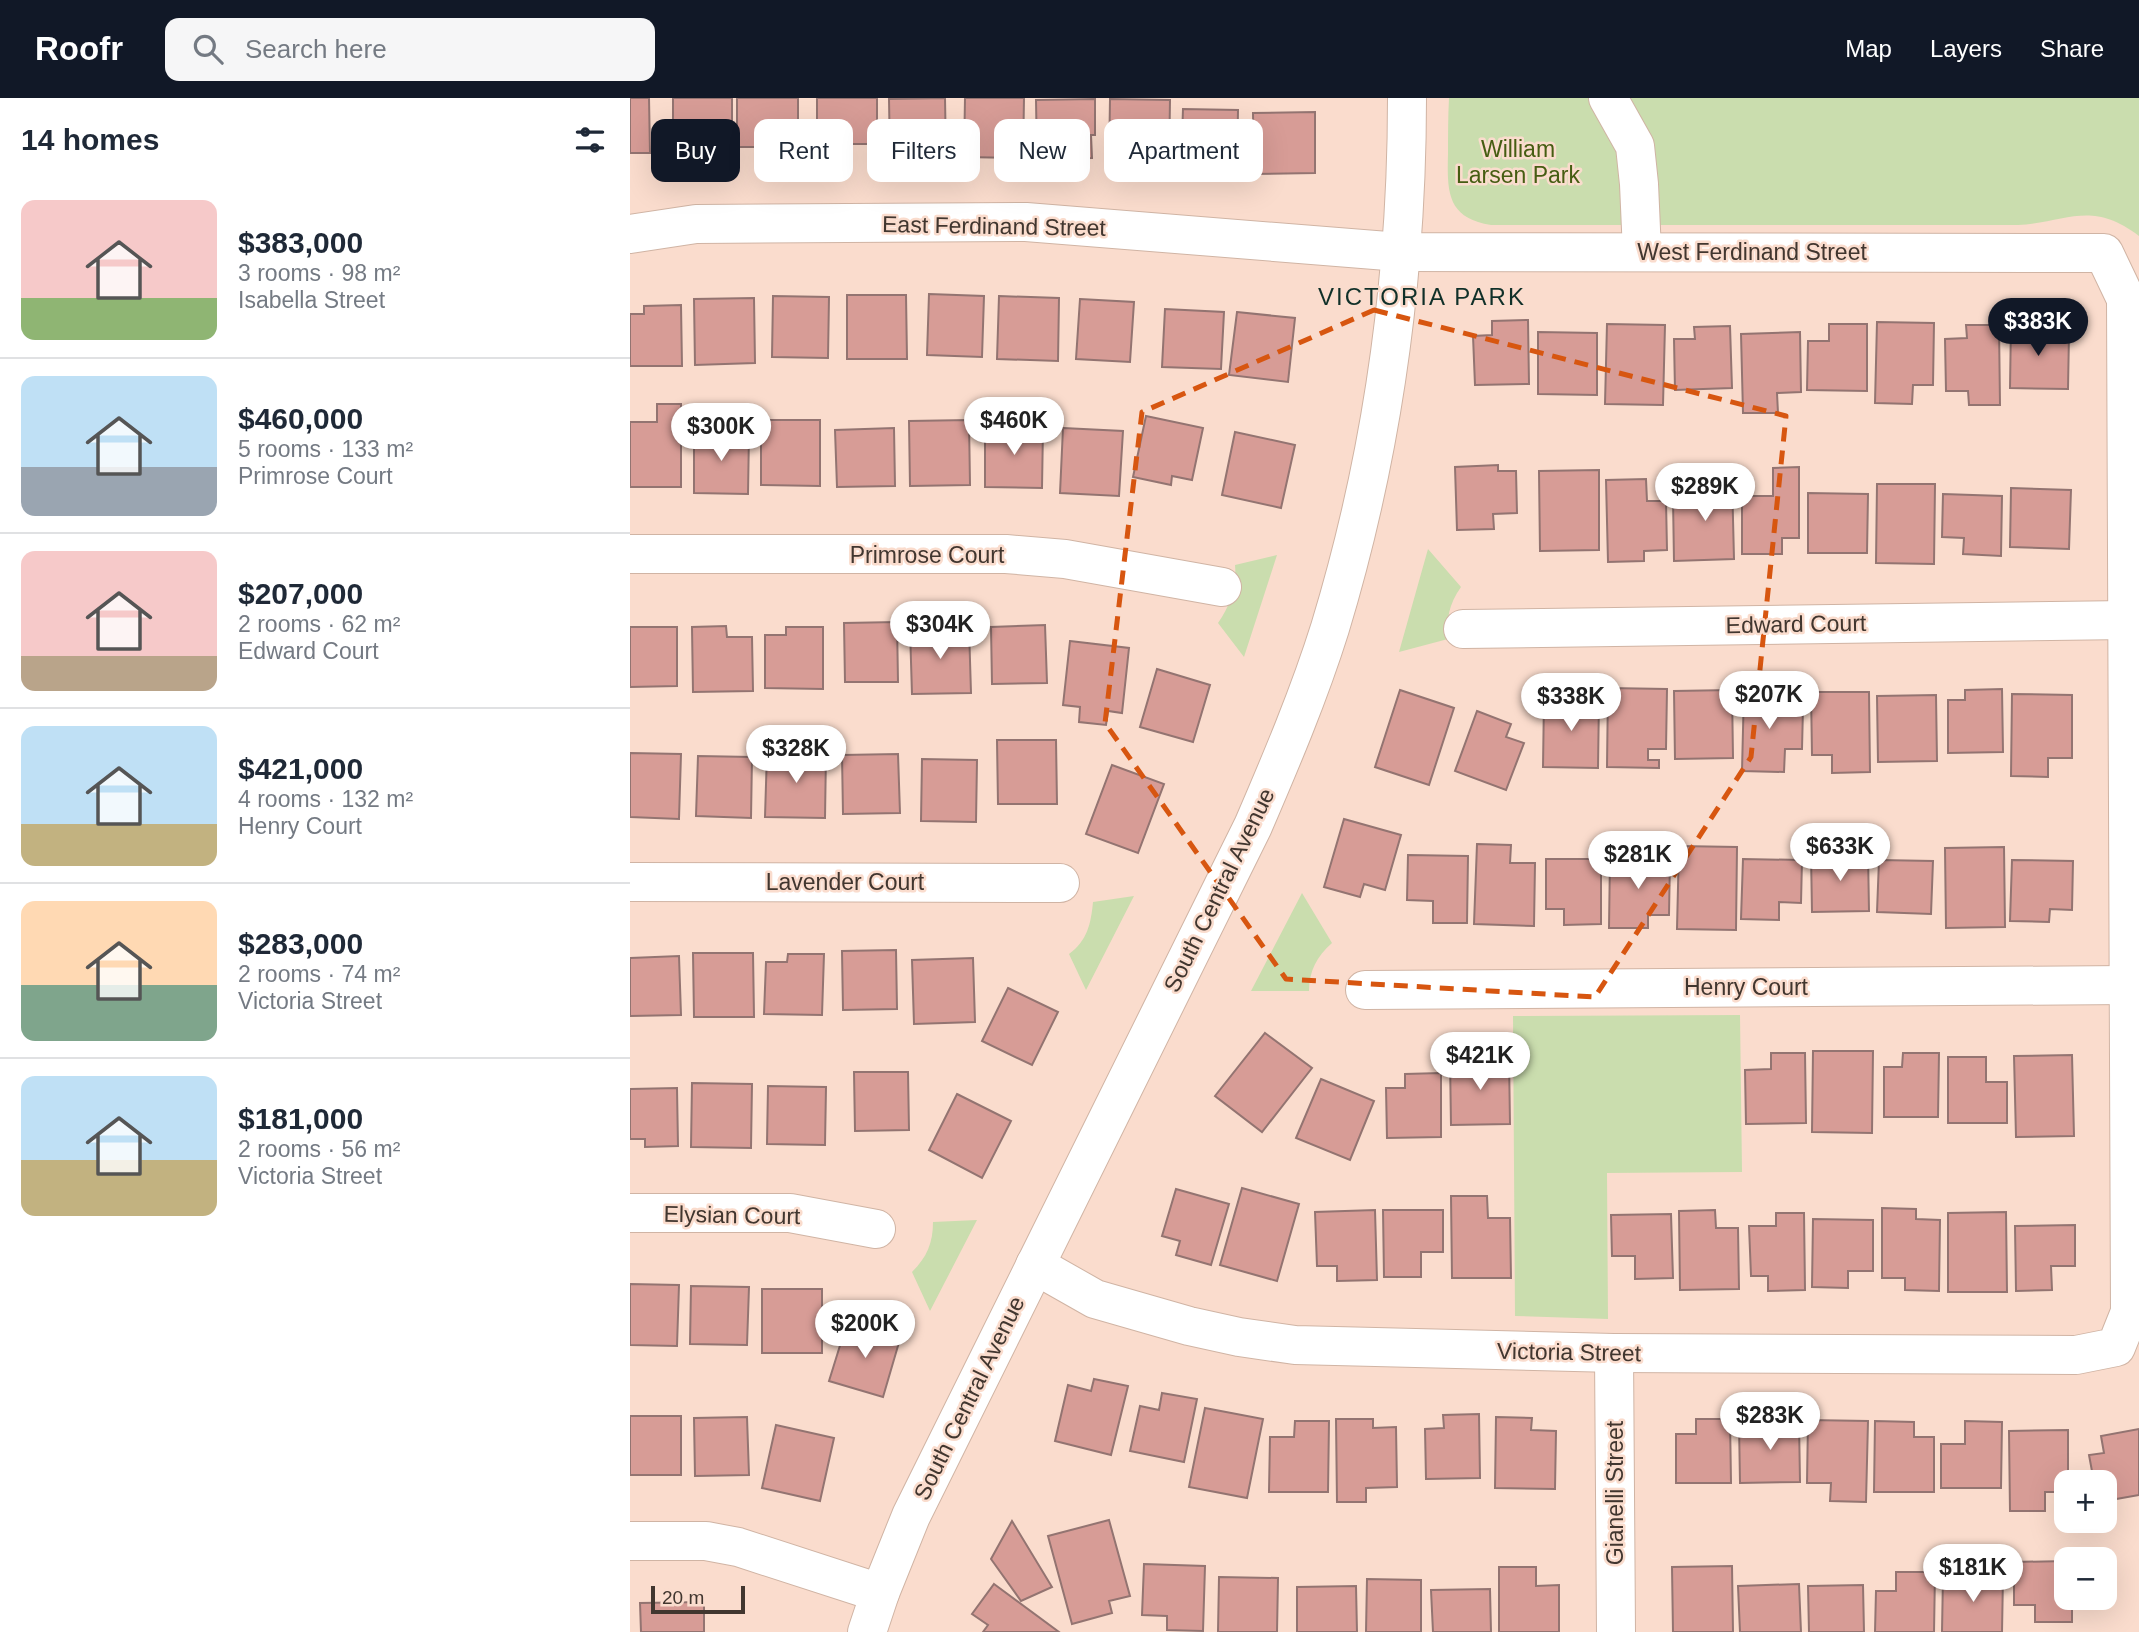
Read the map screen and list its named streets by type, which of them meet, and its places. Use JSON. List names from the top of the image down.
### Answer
{
  "streets": {
    "street": [
      "East Ferdinand Street",
      "West Ferdinand Street",
      "Primrose Court",
      "Edward Court",
      "Lavender Court",
      "South Central Avenue",
      "Henry Court",
      "Elysian Court",
      "Victoria Street",
      "Gianelli Street"
    ]
  },
  "crossings": [
    ["East Ferdinand Street", "West Ferdinand Street"],
    ["East Ferdinand Street", "South Central Avenue"],
    ["West Ferdinand Street", "Edward Court"],
    ["West Ferdinand Street", "South Central Avenue"],
    ["South Central Avenue", "Victoria Street"],
    ["Henry Court", "Victoria Street"],
    ["Victoria Street", "Gianelli Street"]
  ],
  "districts": ["VICTORIA PARK"],
  "parks": ["William Larsen Park"],
  "scale_bar": "20 m",
  "page": {
    "header": "Roofr",
    "search": "Search here",
    "nav": ["Map", "Layers", "Share"],
    "heading": "14 homes",
    "chip": [
      "Buy",
      "Rent",
      "Filters",
      "New",
      "Apartment"
    ],
    "list": [
      {
        "name": "$383,000",
        "note": "3 rooms · 98 m² · Isabella Street"
      },
      {
        "name": "$460,000",
        "note": "5 rooms · 133 m² · Primrose Court"
      },
      {
        "name": "$207,000",
        "note": "2 rooms · 62 m² · Edward Court"
      },
      {
        "name": "$421,000",
        "note": "4 rooms · 132 m² · Henry Court"
      },
      {
        "name": "$283,000",
        "note": "2 rooms · 74 m² · Victoria Street"
      },
      {
        "name": "$181,000",
        "note": "2 rooms · 56 m² · Victoria Street"
      }
    ],
    "price": [
      "$383K",
      "$460K",
      "$300K",
      "$289K",
      "$304K",
      "$207K",
      "$338K",
      "$328K",
      "$633K",
      "$281K",
      "$421K",
      "$200K",
      "$283K",
      "$181K"
    ],
    "map_buttons": ["+", "−"],
    "scale": "20 m"
  }
}
